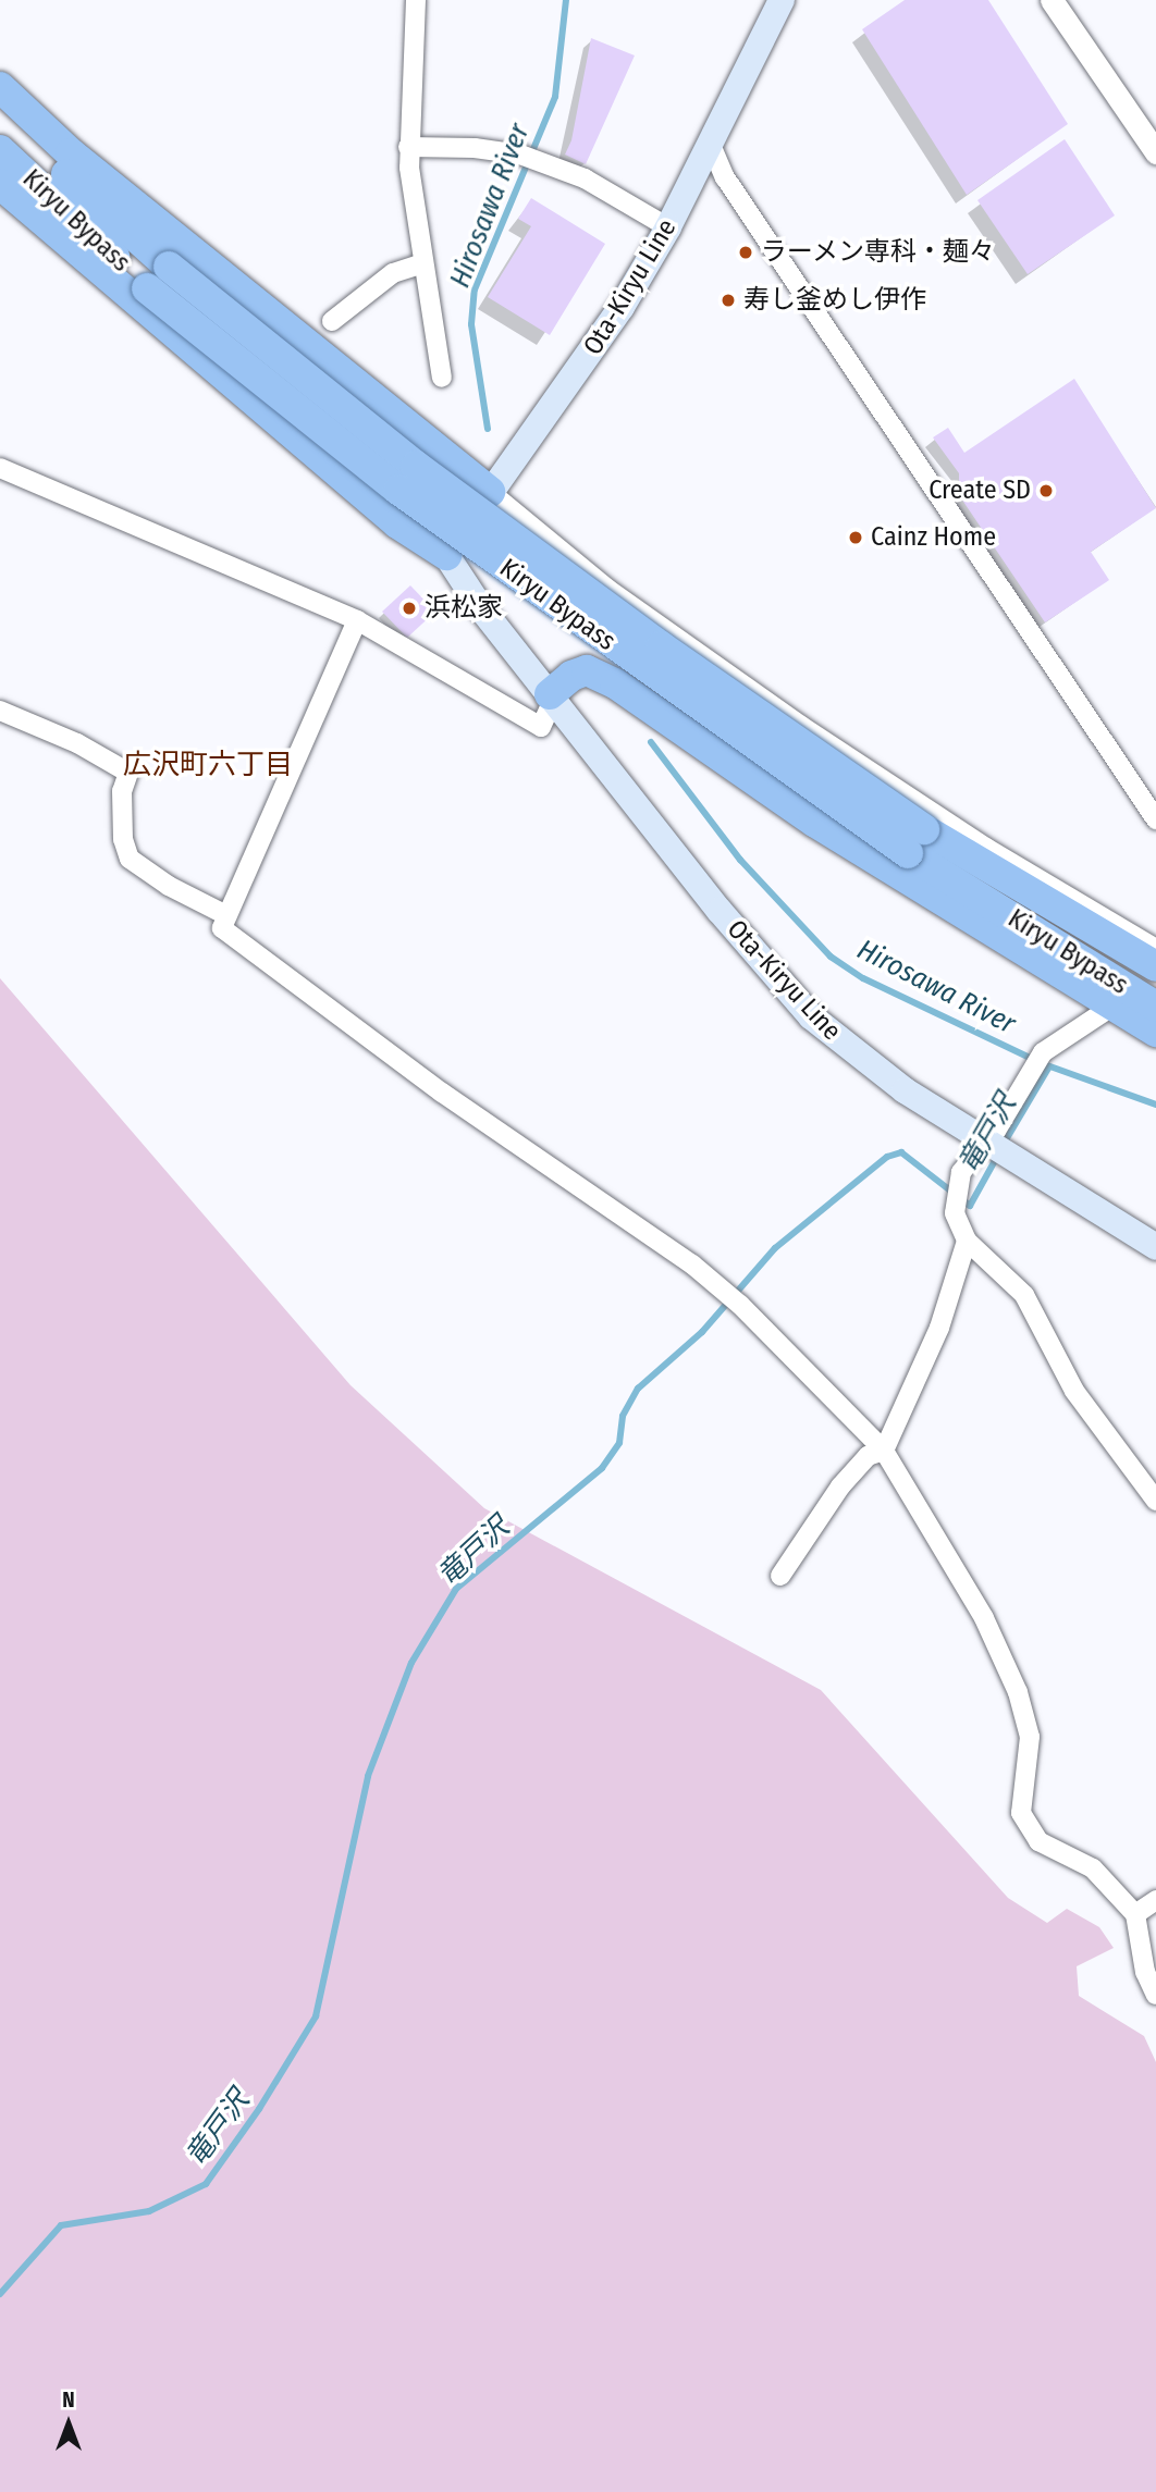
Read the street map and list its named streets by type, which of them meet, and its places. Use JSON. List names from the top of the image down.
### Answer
{
  "streets": {
    "highway": ["Kiryu Bypass"],
    "main road": ["Ota-Kiryu Line"]
  },
  "districts": ["広沢町六丁目"],
  "water": ["Hirosawa River", "竜戸沢"],
  "places": [
    "ラーメン専科・麺々",
    "寿し釜めし伊作",
    "Create SD",
    "Cainz Home",
    "浜松家"
  ],
  "north": "top"
}
